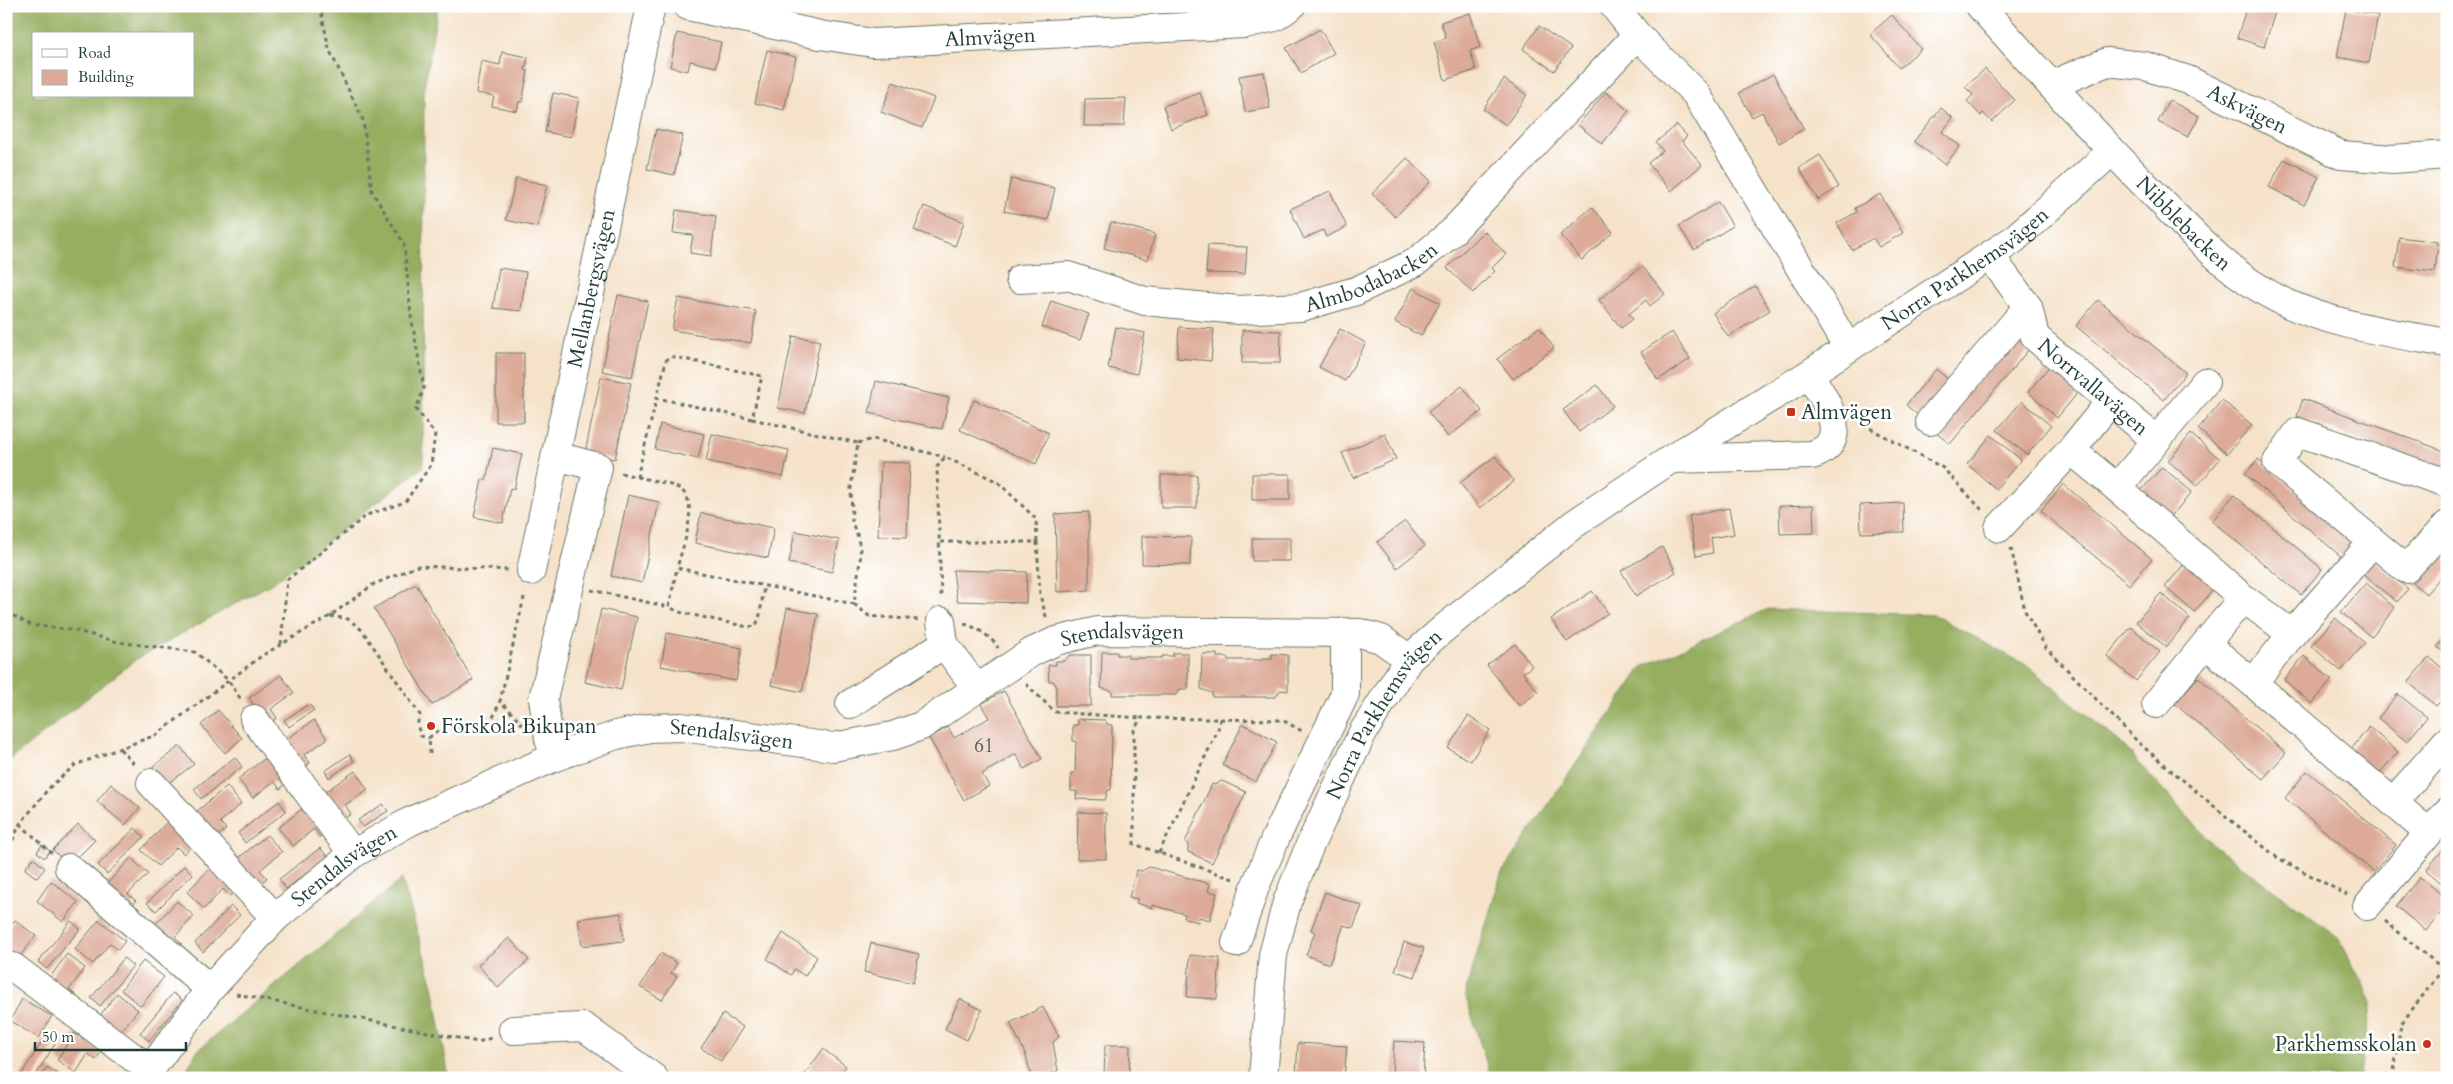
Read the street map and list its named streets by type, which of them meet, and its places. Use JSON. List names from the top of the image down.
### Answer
{
  "streets": {
    "street": [
      "Almvägen",
      "Askvägen",
      "Nibblebacken",
      "Norra Parkhemsvägen",
      "Almbodabacken",
      "Mellanbergsvägen",
      "Norrvallavägen",
      "Stendalsvägen"
    ]
  },
  "crossings": [
    ["Askvägen", "Nibblebacken"],
    ["Nibblebacken", "Norra Parkhemsvägen"],
    ["Norra Parkhemsvägen", "Norrvallavägen"],
    ["Norra Parkhemsvägen", "Stendalsvägen"]
  ],
  "places": {
    "transit": ["Almvägen"],
    "other": ["Förskola Bikupan", "Parkhemsskolan"]
  },
  "house_numbers": ["61"],
  "legend": ["Road", "Building"],
  "scale_bar": "50 m"
}
